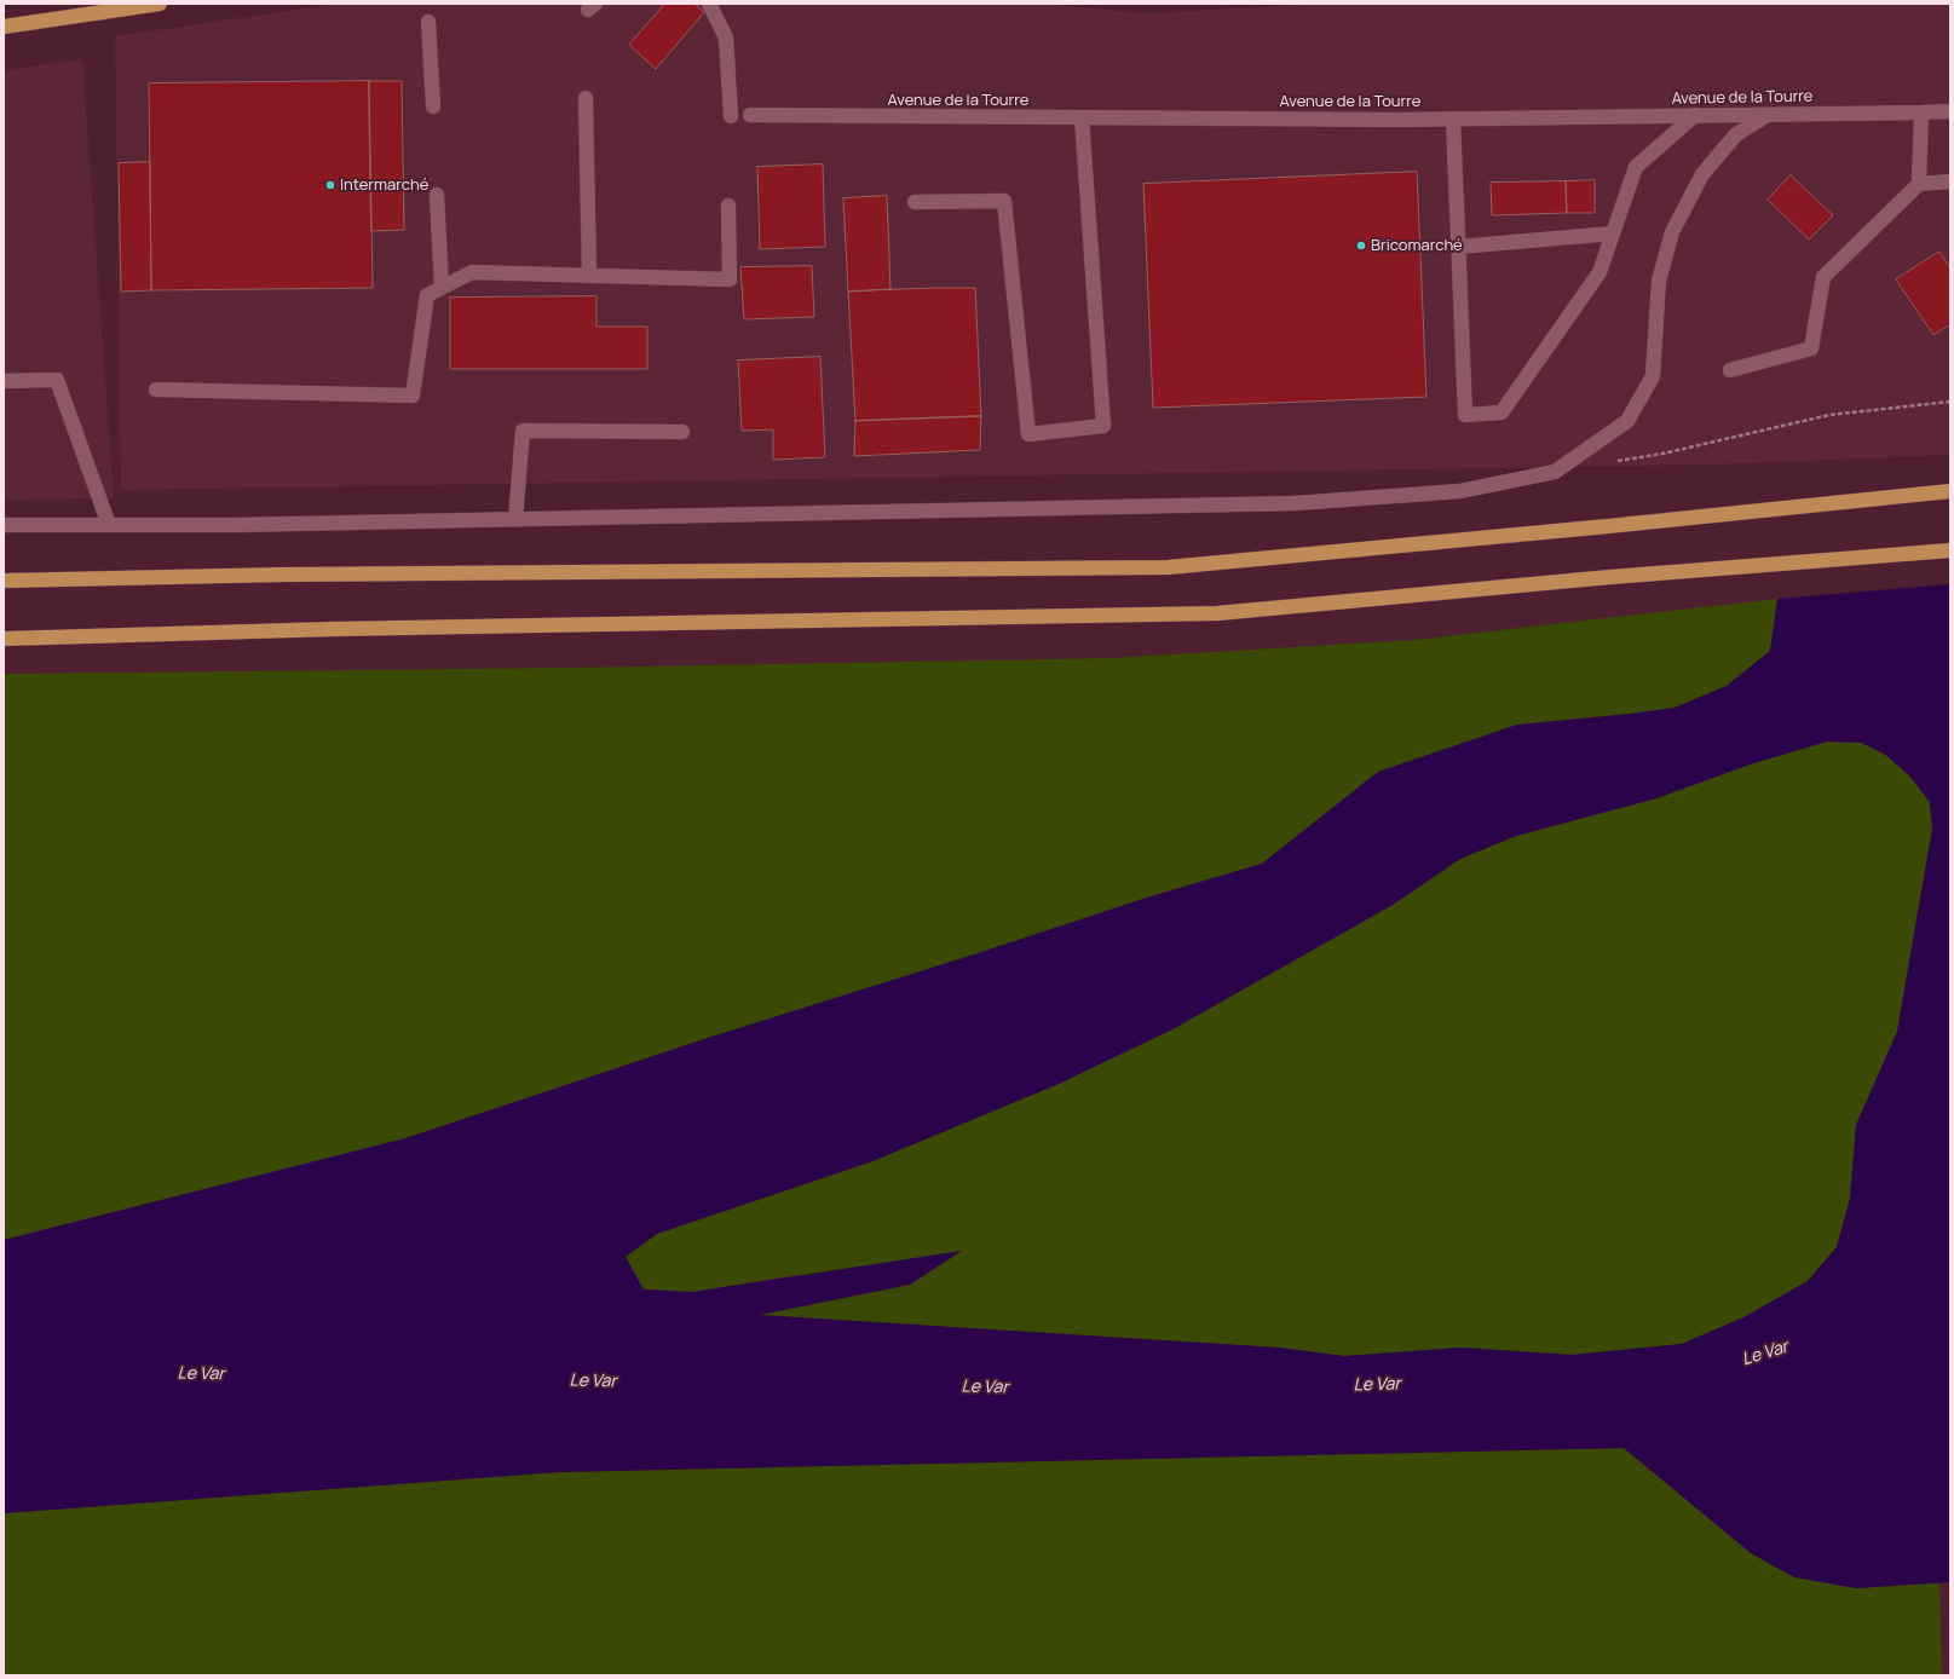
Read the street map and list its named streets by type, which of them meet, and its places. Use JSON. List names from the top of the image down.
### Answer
{
  "streets": {
    "street": ["Avenue de la Tourre"]
  },
  "water": ["Le Var"],
  "places": ["Intermarché", "Bricomarché"]
}
